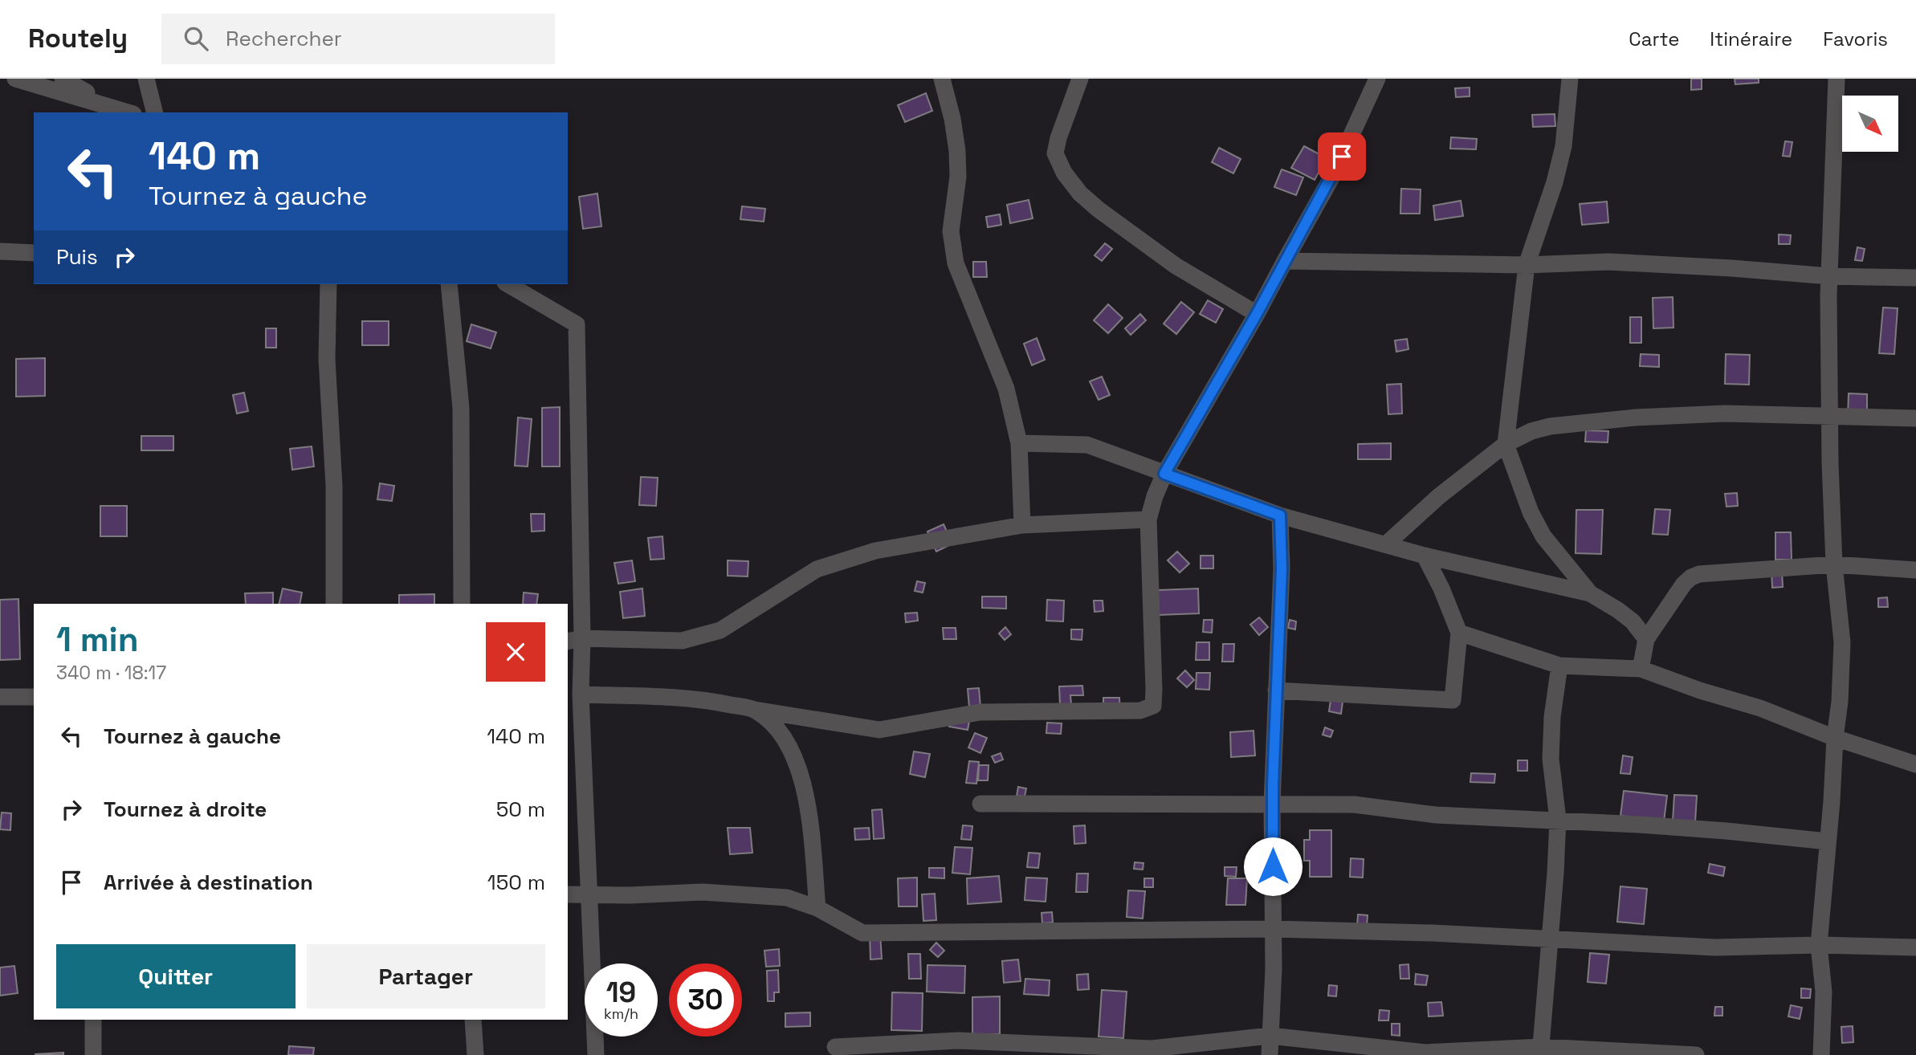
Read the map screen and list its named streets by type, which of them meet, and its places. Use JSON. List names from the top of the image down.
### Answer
{
  "north": "bottom right",
  "page": {
    "header": "Routely",
    "search": "Rechercher",
    "nav": ["Carte", "Itinéraire", "Favoris"],
    "turn": ["140 m", "Tournez à gauche"],
    "then": "Puis",
    "heading": ["1 min", "340 m · 18:17"],
    "list": [
      {
        "name": "Tournez à gauche",
        "value": "140 m"
      },
      {
        "name": "Tournez à droite",
        "value": "50 m"
      },
      {
        "name": "Arrivée à destination",
        "value": "150 m"
      }
    ],
    "buttons": ["Quitter", "Partager"],
    "speed": "19 km/h",
    "limit": "30"
  }
}
